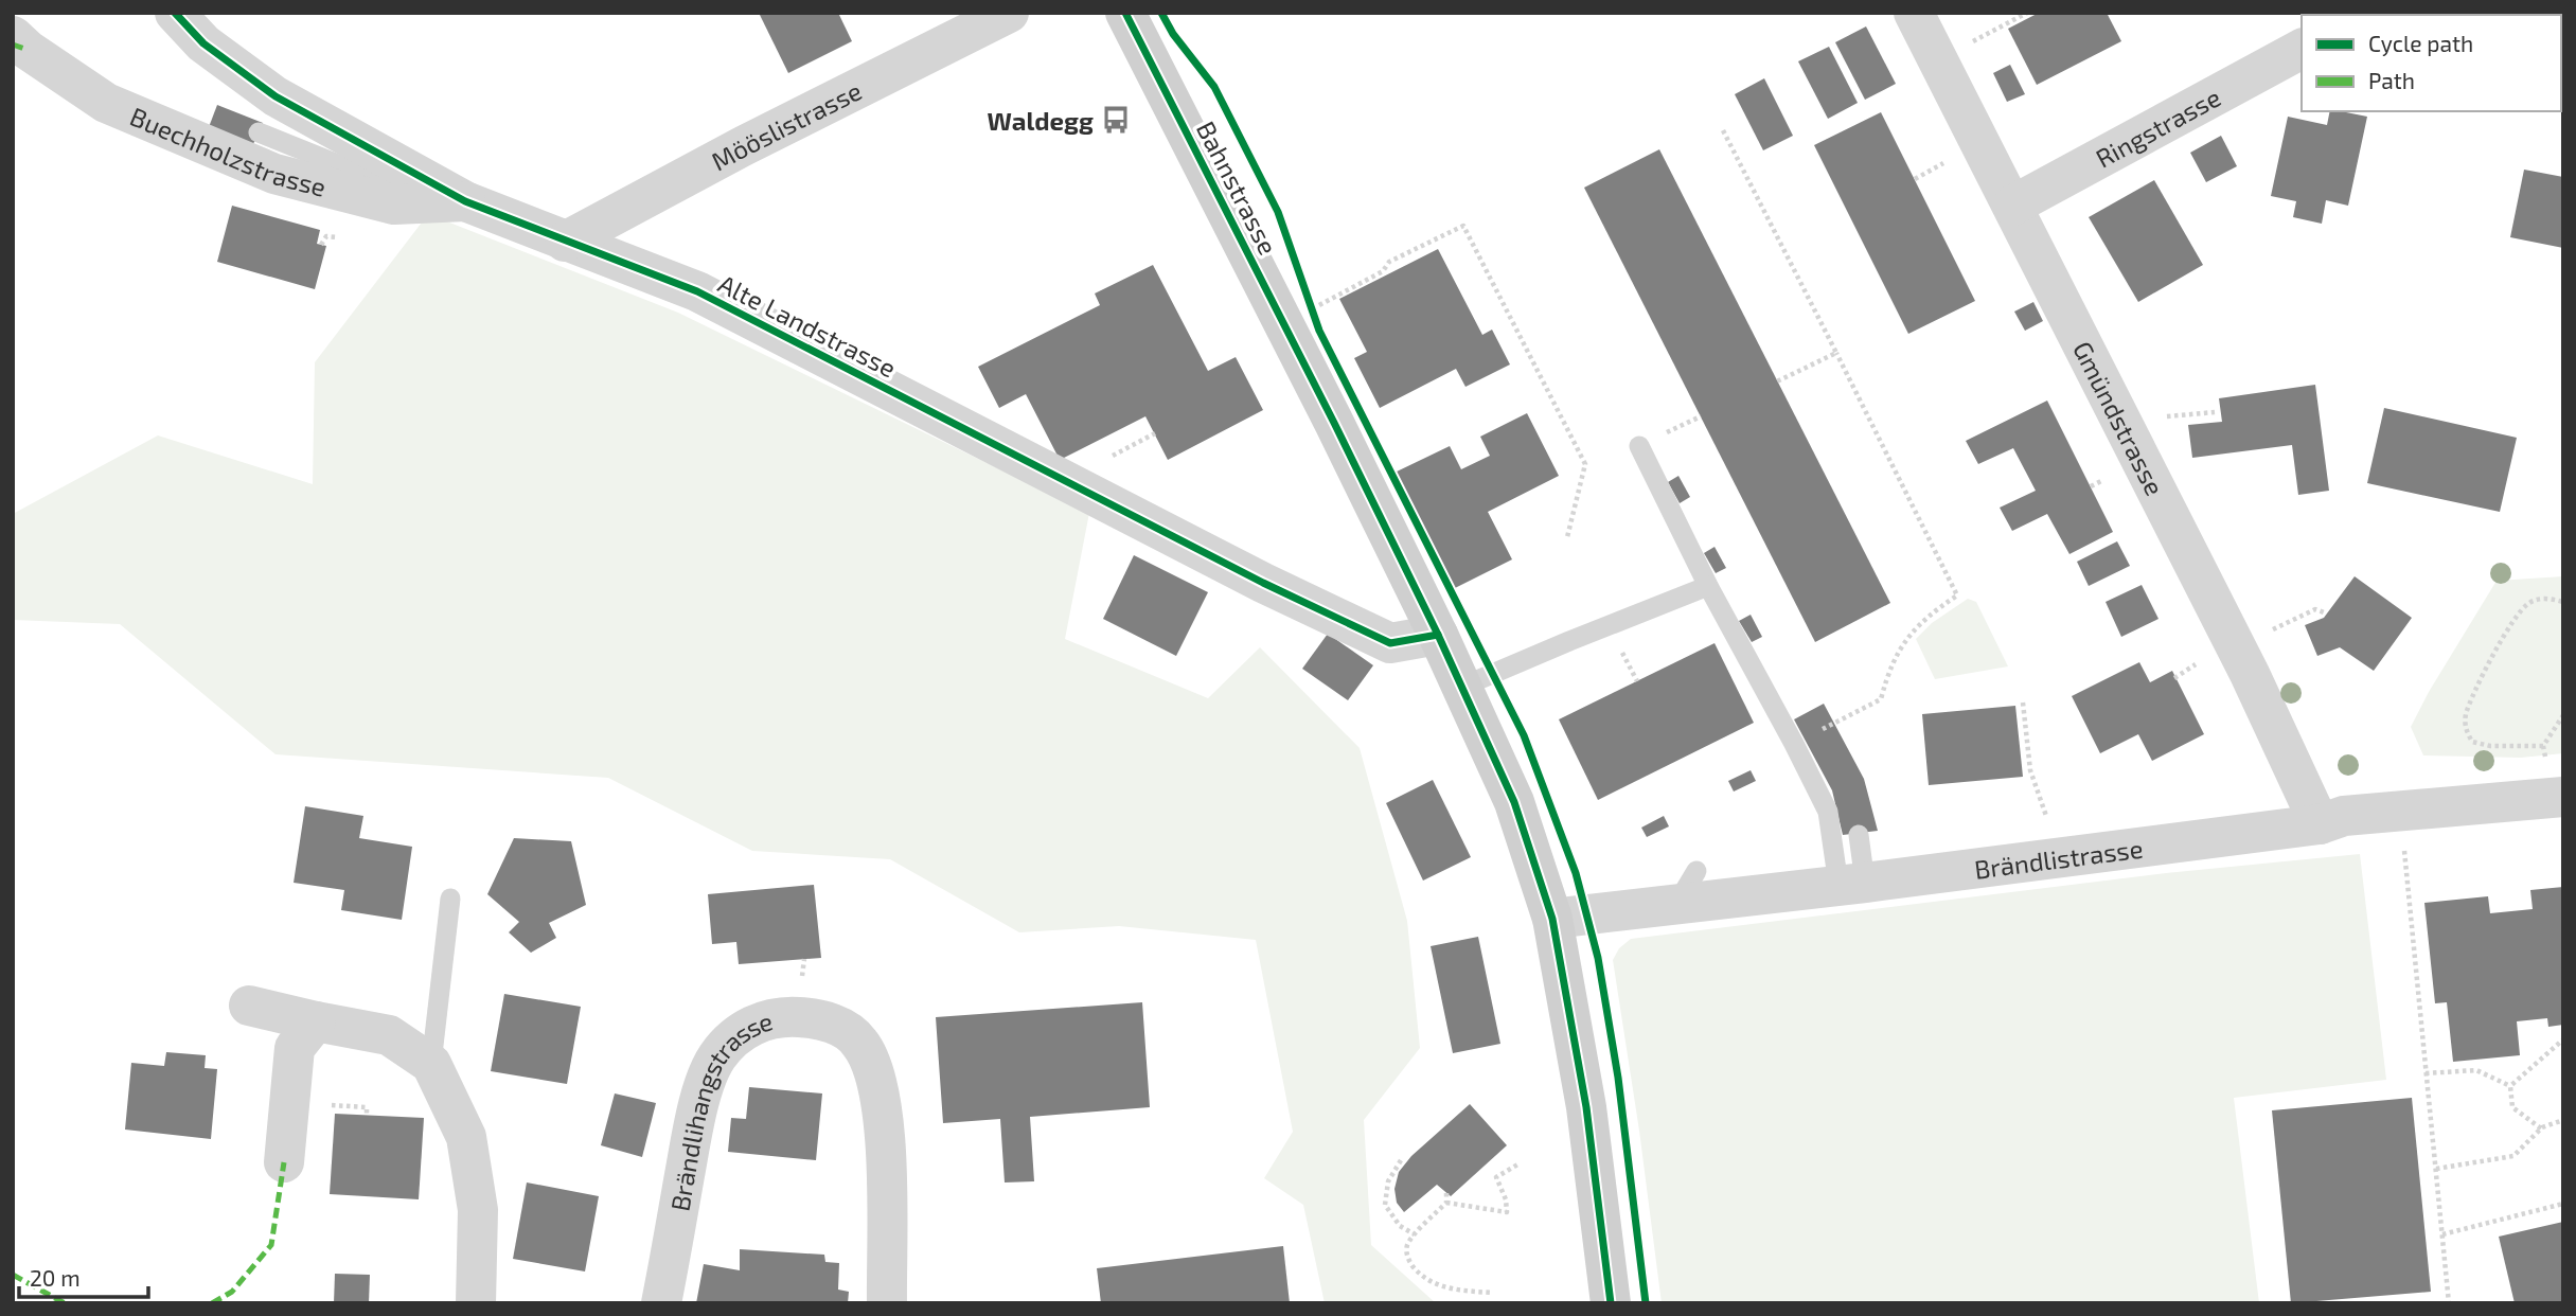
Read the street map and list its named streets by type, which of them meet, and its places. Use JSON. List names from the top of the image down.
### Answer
{
  "streets": {
    "main road": ["Bahnstrasse"],
    "street": [
      "Mööslistrasse",
      "Ringstrasse",
      "Buechholzstrasse",
      "Alte Landstrasse",
      "Gmündstrasse",
      "Brändlistrasse",
      "Brändlihangstrasse"
    ]
  },
  "crossings": [
    ["Mööslistrasse", "Alte Landstrasse"],
    ["Ringstrasse", "Gmündstrasse"],
    ["Buechholzstrasse", "Alte Landstrasse"],
    ["Bahnstrasse", "Alte Landstrasse"],
    ["Bahnstrasse", "Brändlistrasse"],
    ["Gmündstrasse", "Brändlistrasse"]
  ],
  "places": {
    "bus stop": ["Waldegg"]
  },
  "legend": ["Cycle path", "Path"],
  "scale_bar": "20 m"
}
